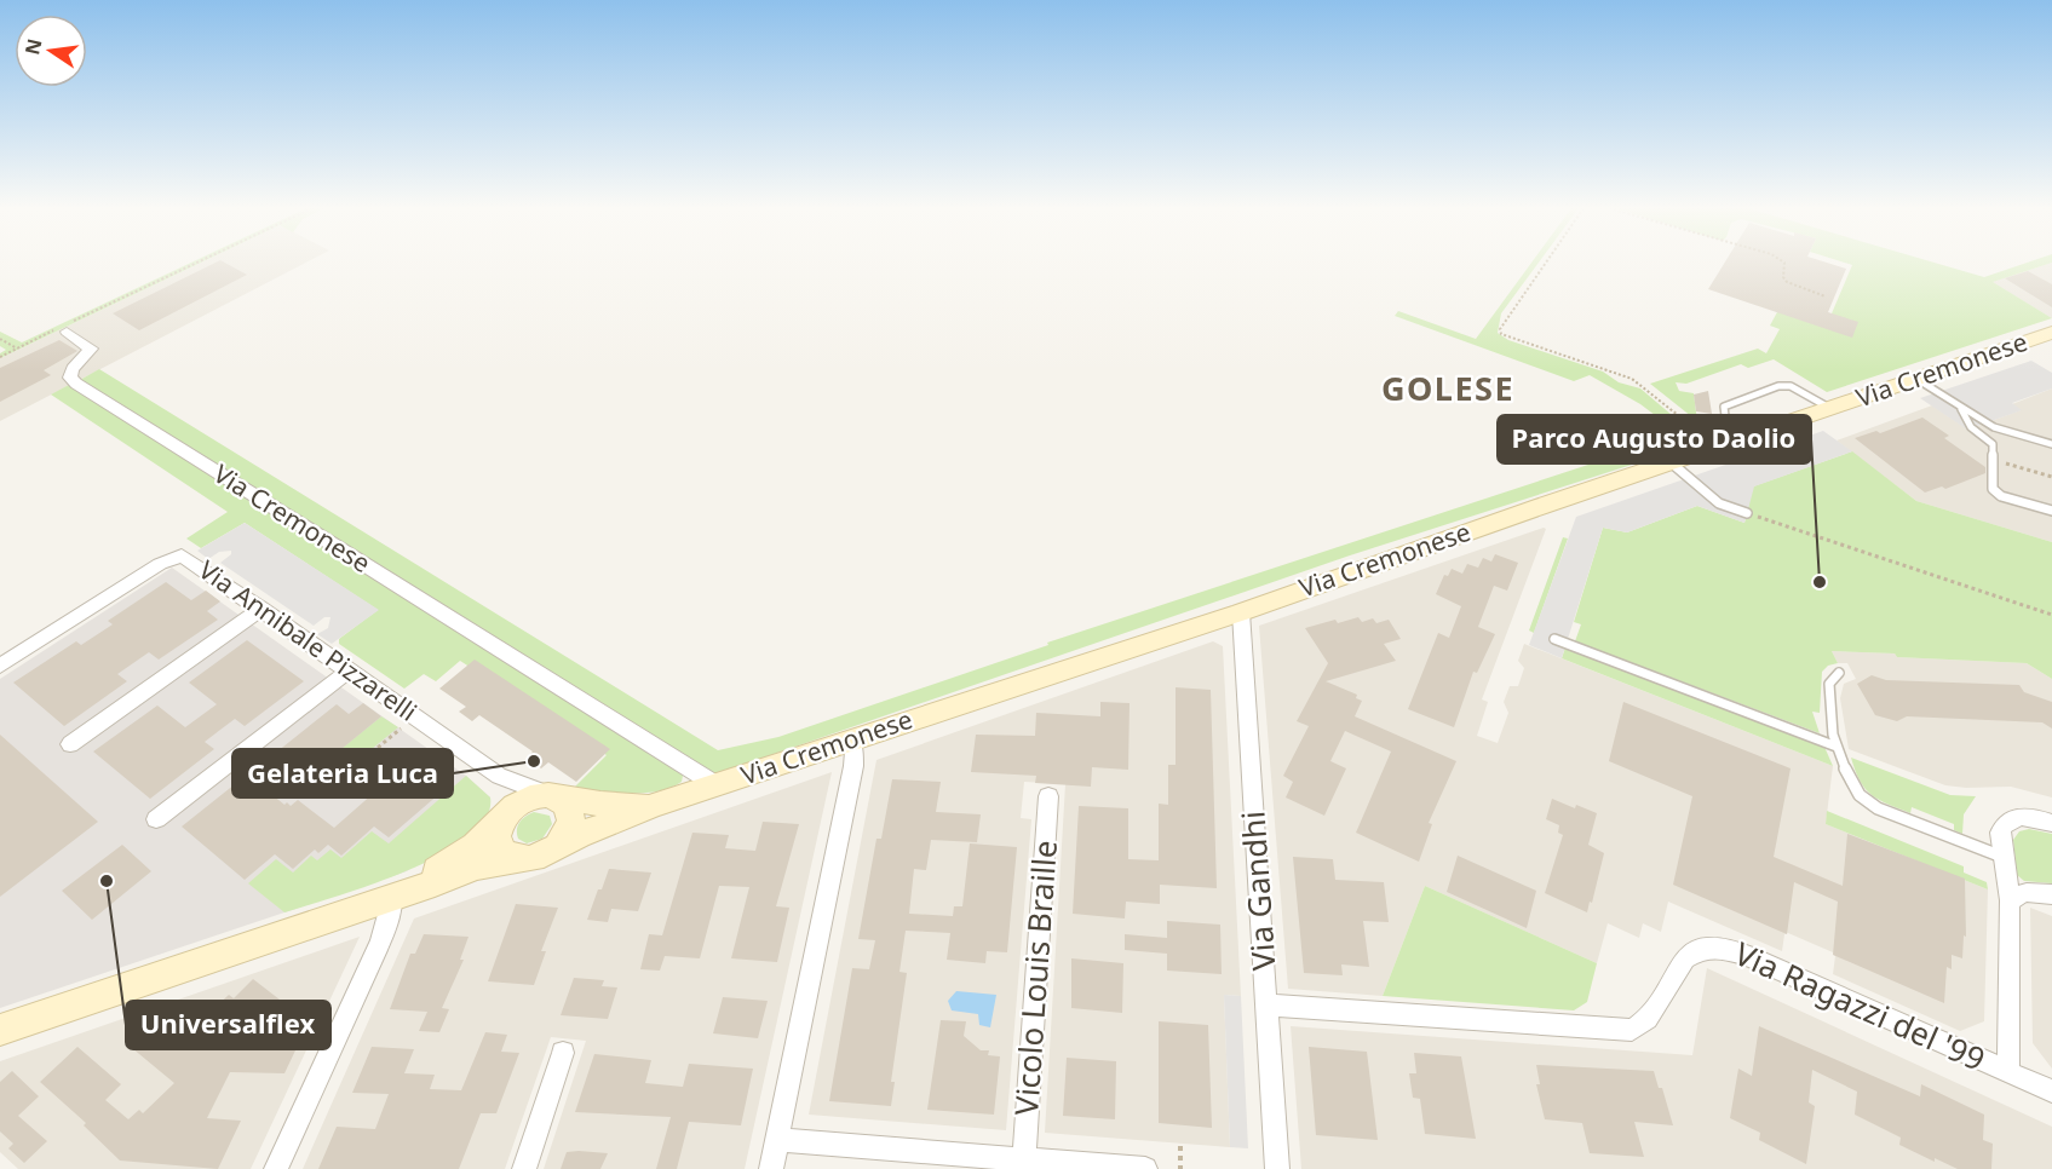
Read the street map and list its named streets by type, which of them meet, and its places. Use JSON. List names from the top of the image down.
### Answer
{
  "streets": {
    "main road": ["Via Cremonese"],
    "street": [
      "Via Annibale Pizzarelli",
      "Via Gandhi",
      "Vicolo Louis Braille",
      "Via Ragazzi del '99"
    ]
  },
  "crossings": [
    ["Via Cremonese", "Via Annibale Pizzarelli"],
    ["Via Cremonese", "Via Gandhi"],
    ["Via Gandhi", "Via Ragazzi del '99"]
  ],
  "districts": ["GOLESE"],
  "places": ["Parco Augusto Daolio", "Gelateria Luca", "Universalflex"],
  "north": "left"
}
